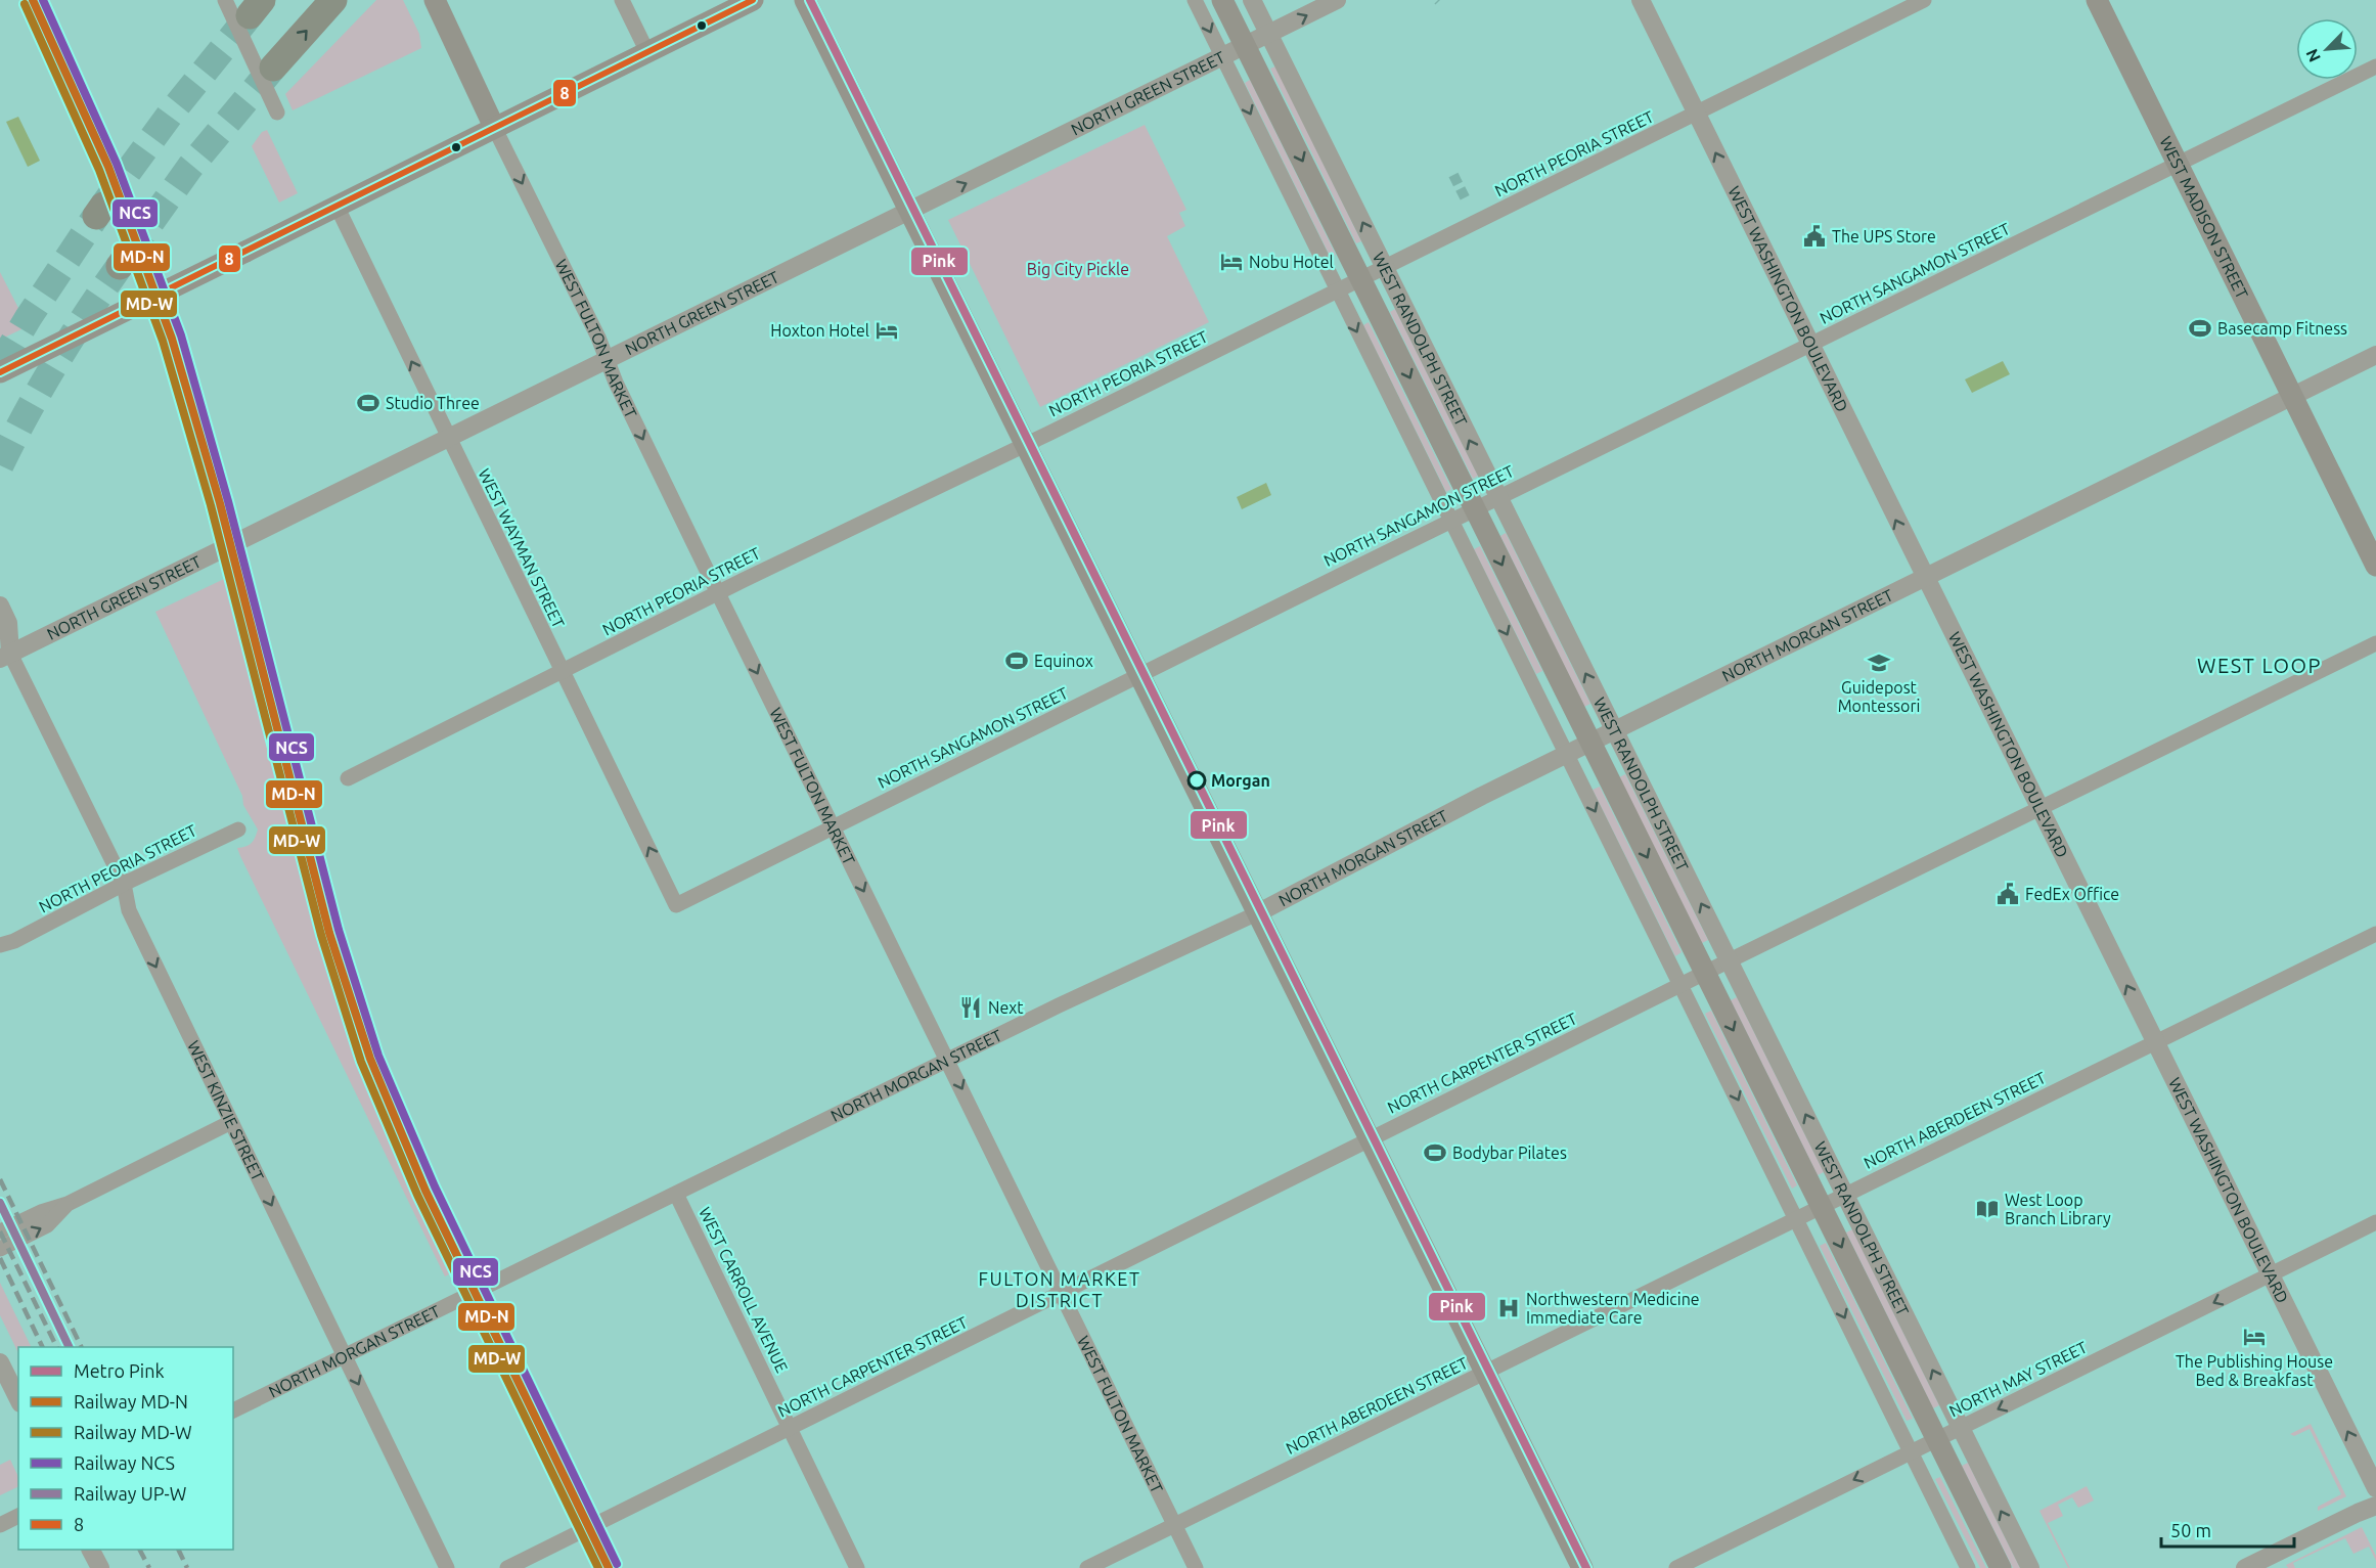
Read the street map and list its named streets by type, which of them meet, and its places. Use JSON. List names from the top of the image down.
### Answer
{
  "streets": {
    "main road": ["WEST MADISON STREET", "WEST FULTON MARKET", "WEST RANDOLPH STREET"],
    "street": [
      "NORTH GREEN STREET",
      "NORTH PEORIA STREET",
      "NORTH SANGAMON STREET",
      "WEST WASHINGTON BOULEVARD",
      "WEST WAYMAN STREET",
      "NORTH MORGAN STREET",
      "NORTH CARPENTER STREET",
      "WEST KINZIE STREET",
      "NORTH ABERDEEN STREET",
      "WEST CARROLL AVENUE",
      "NORTH MAY STREET"
    ]
  },
  "crossings": [
    ["NORTH GREEN STREET", "WEST FULTON MARKET"],
    ["NORTH GREEN STREET", "WEST RANDOLPH STREET"],
    ["NORTH GREEN STREET", "WEST WAYMAN STREET"],
    ["NORTH GREEN STREET", "WEST KINZIE STREET"],
    ["NORTH PEORIA STREET", "WEST WASHINGTON BOULEVARD"],
    ["NORTH PEORIA STREET", "WEST FULTON MARKET"],
    ["NORTH PEORIA STREET", "WEST RANDOLPH STREET"],
    ["NORTH PEORIA STREET", "WEST WAYMAN STREET"],
    ["NORTH PEORIA STREET", "WEST KINZIE STREET"],
    ["WEST MADISON STREET", "NORTH SANGAMON STREET"],
    ["WEST MADISON STREET", "NORTH MORGAN STREET"],
    ["NORTH SANGAMON STREET", "WEST WASHINGTON BOULEVARD"],
    ["NORTH SANGAMON STREET", "WEST FULTON MARKET"],
    ["NORTH SANGAMON STREET", "WEST RANDOLPH STREET"],
    ["NORTH SANGAMON STREET", "WEST WAYMAN STREET"],
    ["WEST WASHINGTON BOULEVARD", "NORTH MORGAN STREET"],
    ["WEST WASHINGTON BOULEVARD", "NORTH CARPENTER STREET"],
    ["WEST WASHINGTON BOULEVARD", "NORTH ABERDEEN STREET"],
    ["WEST WASHINGTON BOULEVARD", "NORTH MAY STREET"],
    ["WEST FULTON MARKET", "NORTH MORGAN STREET"],
    ["WEST FULTON MARKET", "NORTH CARPENTER STREET"],
    ["WEST FULTON MARKET", "NORTH ABERDEEN STREET"],
    ["WEST RANDOLPH STREET", "NORTH MORGAN STREET"],
    ["WEST RANDOLPH STREET", "NORTH CARPENTER STREET"],
    ["WEST RANDOLPH STREET", "NORTH ABERDEEN STREET"],
    ["WEST RANDOLPH STREET", "NORTH MAY STREET"],
    ["NORTH MORGAN STREET", "WEST KINZIE STREET"],
    ["NORTH MORGAN STREET", "WEST CARROLL AVENUE"],
    ["NORTH CARPENTER STREET", "WEST CARROLL AVENUE"]
  ],
  "one_way": [
    "WEST WASHINGTON BOULEVARD",
    "WEST FULTON MARKET",
    "WEST WAYMAN STREET",
    "WEST KINZIE STREET",
    "NORTH MAY STREET"
  ],
  "districts": ["WEST LOOP", "FULTON MARKET DISTRICT"],
  "parks": ["Big City Pickle"],
  "places": {
    "public building": ["The UPS Store", "FedEx Office"],
    "hotel": ["Nobu Hotel", "Hoxton Hotel", "The Publishing House Bed & Breakfast"],
    "sports": [
      "Basecamp Fitness",
      "Studio Three",
      "Equinox",
      "Bodybar Pilates"
    ],
    "school or university": ["Guidepost Montessori"],
    "other": ["Morgan"],
    "restaurant": ["Next"],
    "library": ["West Loop Branch Library"],
    "hospital": ["Northwestern Medicine Immediate Care"]
  },
  "lines": [
    "metro line Pink",
    "rail line MD-N",
    "rail line NCS",
    "transit line 8",
    "rail line MD-W",
    "rail line UP-W"
  ],
  "legend": [
    "Metro Pink",
    "Railway MD-N",
    "Railway MD-W",
    "Railway NCS",
    "Railway UP-W",
    "8"
  ],
  "scale_bar": "50 m",
  "north": "bottom left"
}
